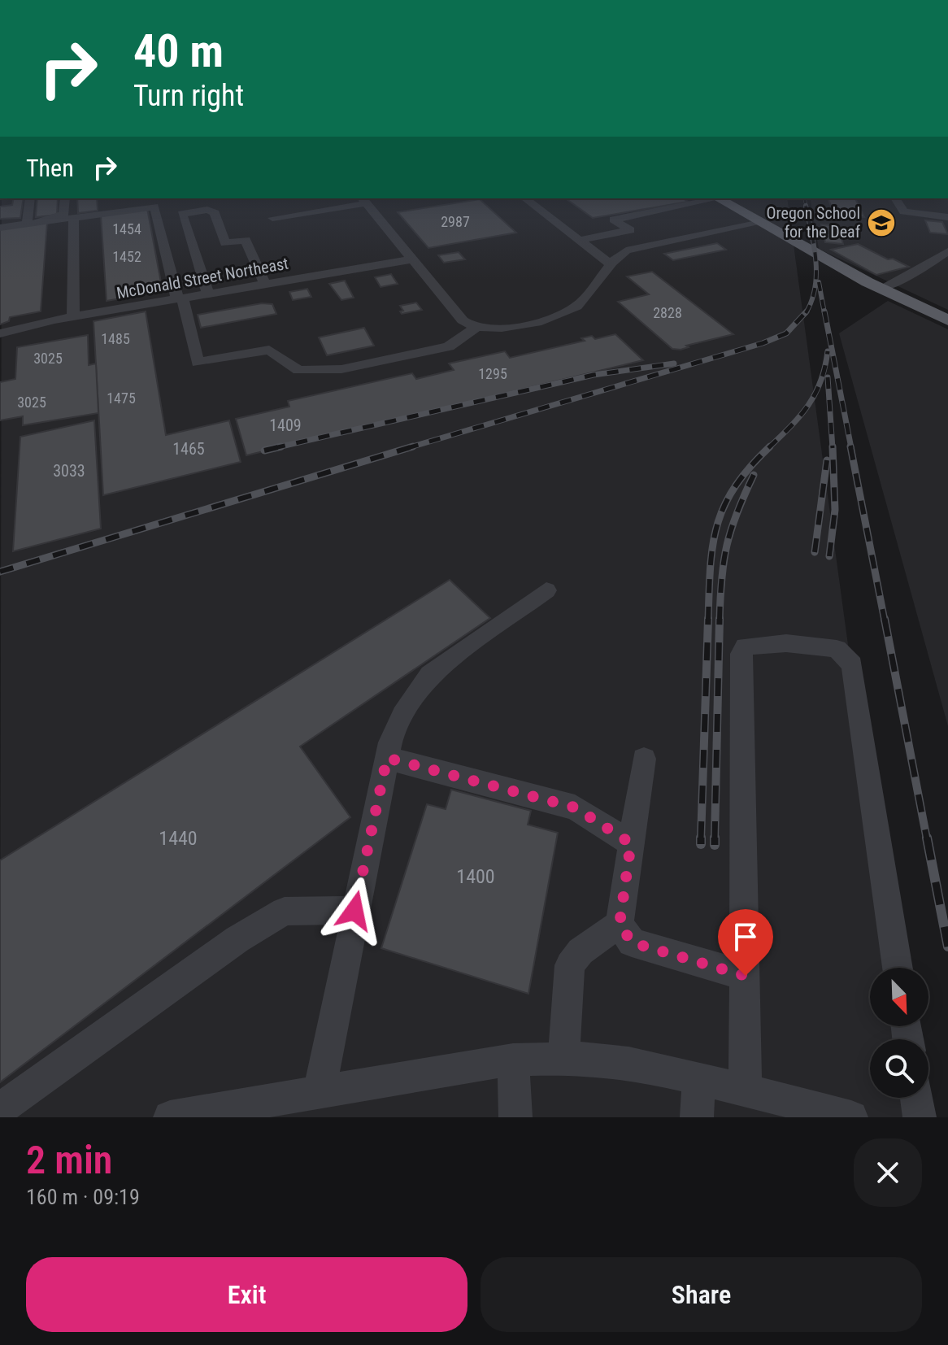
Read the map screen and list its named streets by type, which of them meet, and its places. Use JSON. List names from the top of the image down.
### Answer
{
  "streets": {
    "street": ["McDonald Street Northeast"]
  },
  "places": {
    "school or university": ["Oregon School for the Deaf"]
  },
  "house_numbers": [
    "2987",
    "1454",
    "1452",
    "2828",
    "1485",
    "3025",
    "1295",
    "1475",
    "3025",
    "1409",
    "1465",
    "3033",
    "1440",
    "1400"
  ],
  "north": "bottom right",
  "page": {
    "turn": ["40 m", "Turn right"],
    "then": "Then",
    "heading": ["2 min", "160 m · 09:19"],
    "buttons": ["Exit", "Share"]
  }
}
